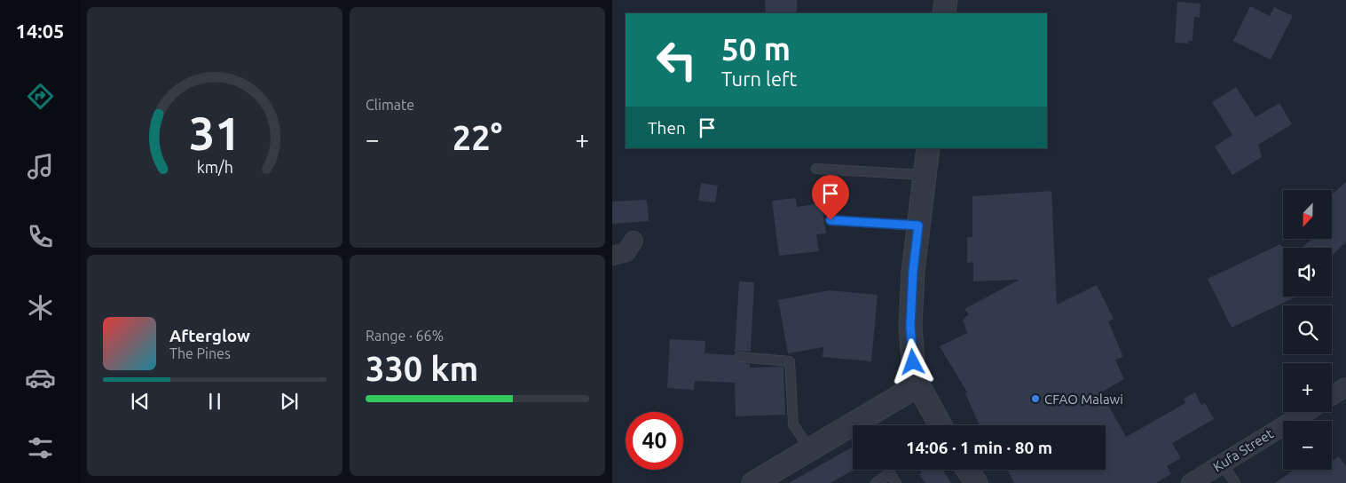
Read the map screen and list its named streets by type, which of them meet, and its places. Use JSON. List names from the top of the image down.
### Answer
{
  "streets": {
    "street": ["Kufa Street"]
  },
  "places": ["CFAO Malawi"],
  "north": "bottom",
  "page": {
    "tabs": "14:05",
    "tile": [
      "Climate",
      ["Range · 66%", "330 km"]
    ],
    "turn": ["50 m", "Turn left"],
    "then": "Then",
    "heat": ["−", "22°", "+"],
    "map_buttons": ["+", "−"],
    "song": ["Afterglow", "The Pines"],
    "limit": "40",
    "trip": "14:06 · 1 min · 80 m",
    "gauge": ["31", "km/h"]
  }
}
